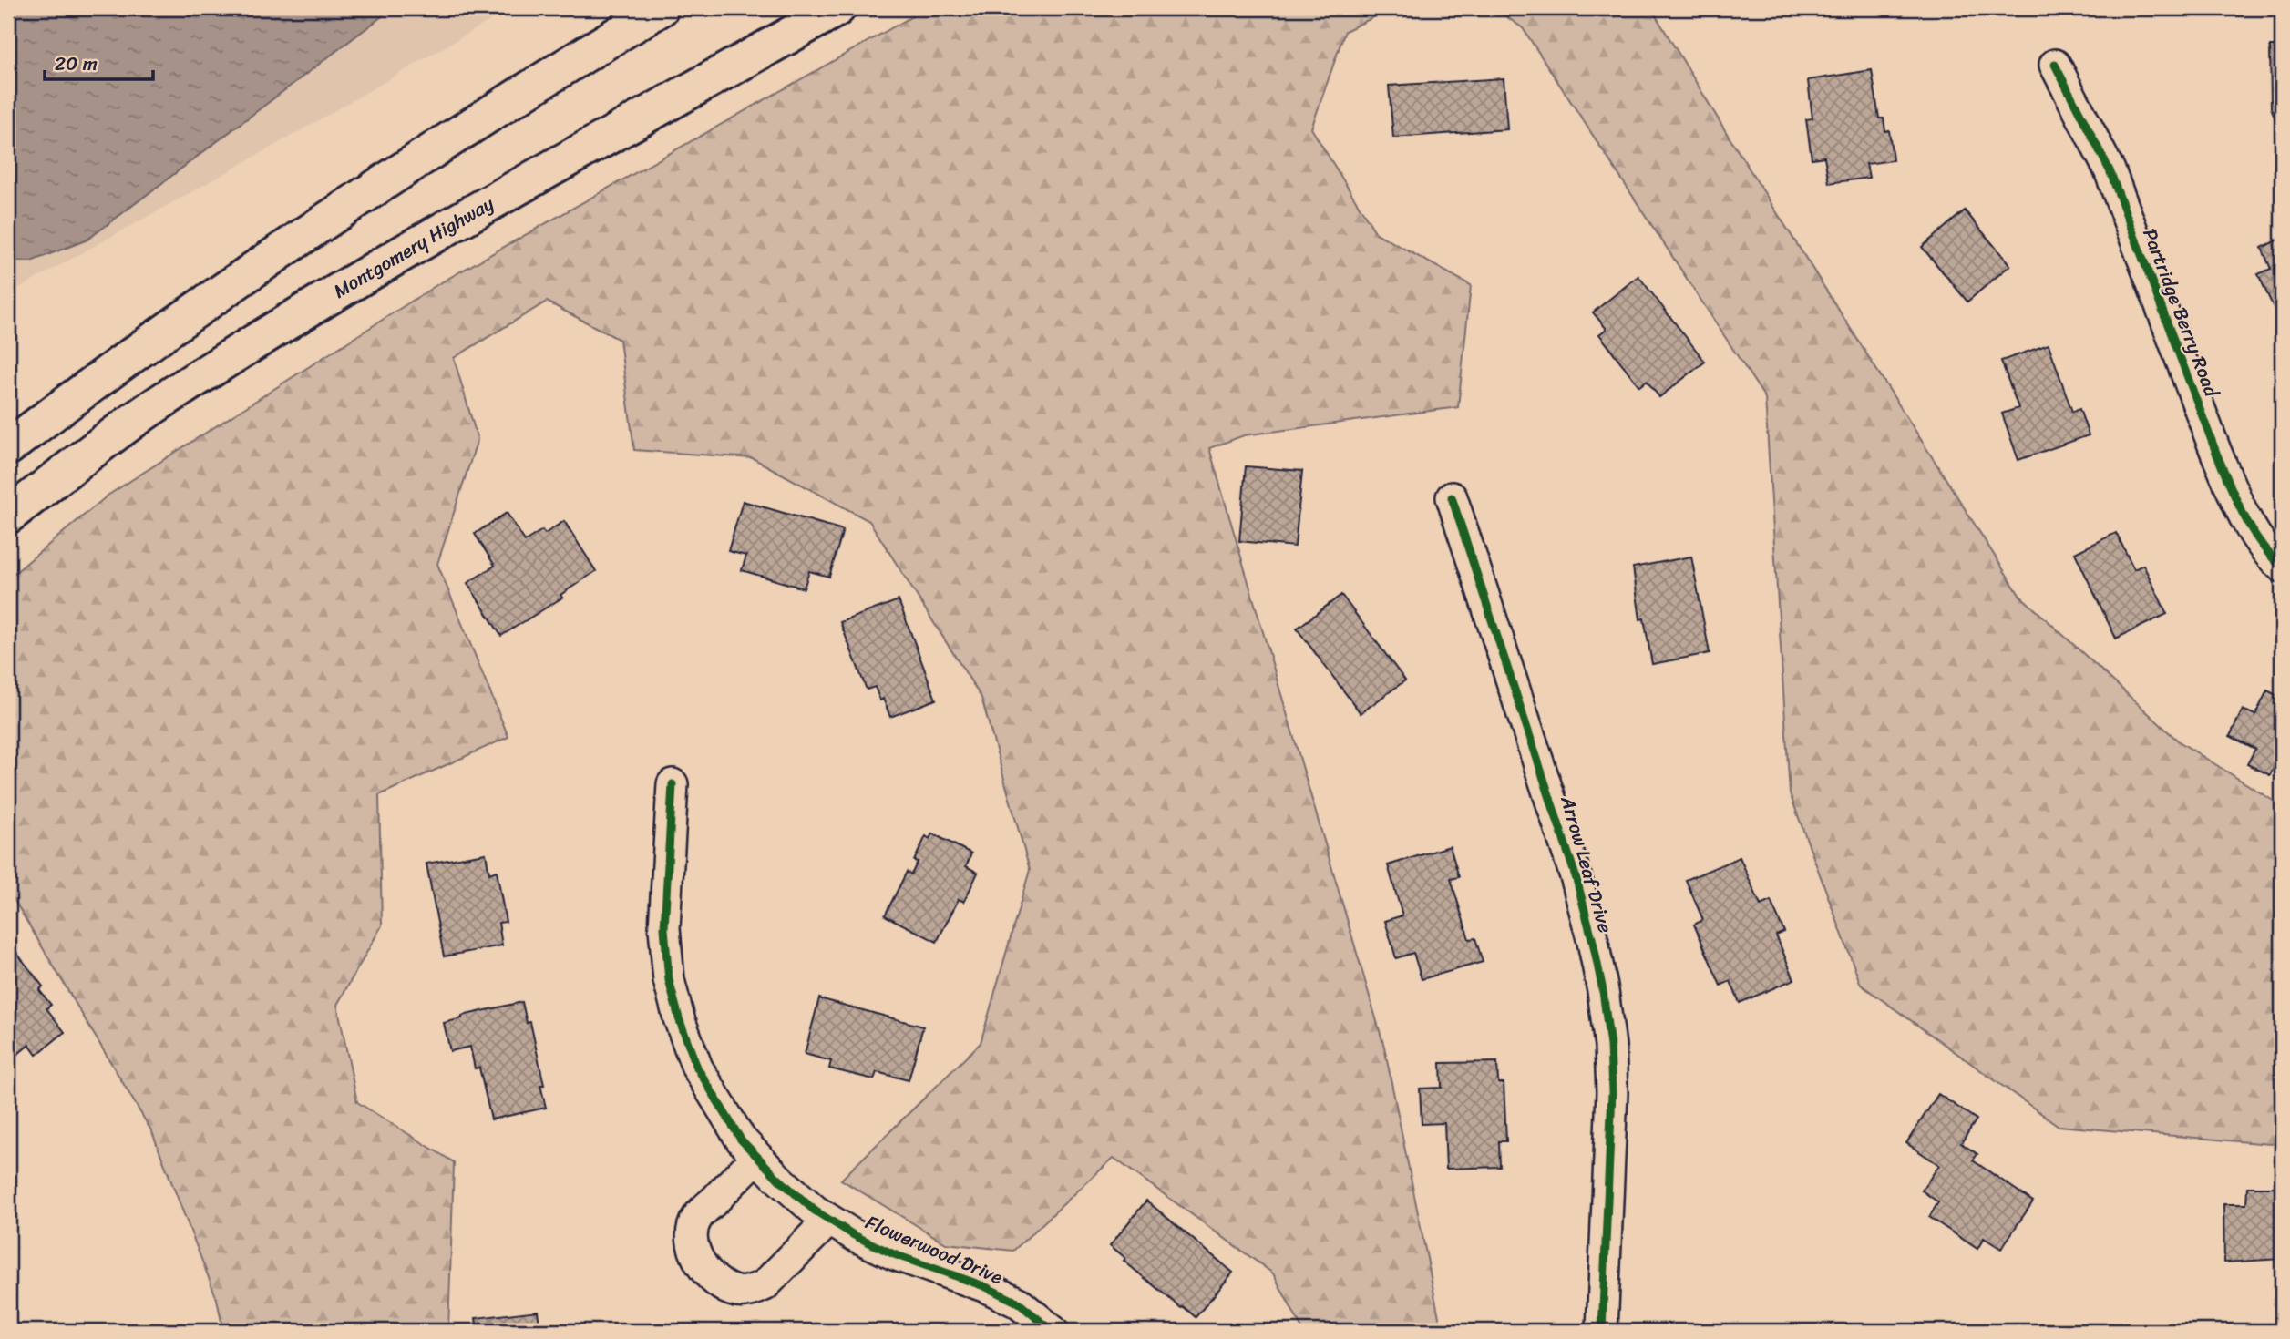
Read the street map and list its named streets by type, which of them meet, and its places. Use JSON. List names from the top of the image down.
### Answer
{
  "streets": {
    "main road": ["Montgomery Highway"],
    "street": ["Partridge Berry Road", "Arrow Leaf Drive", "Flowerwood Drive"]
  },
  "scale_bar": "20 m"
}
